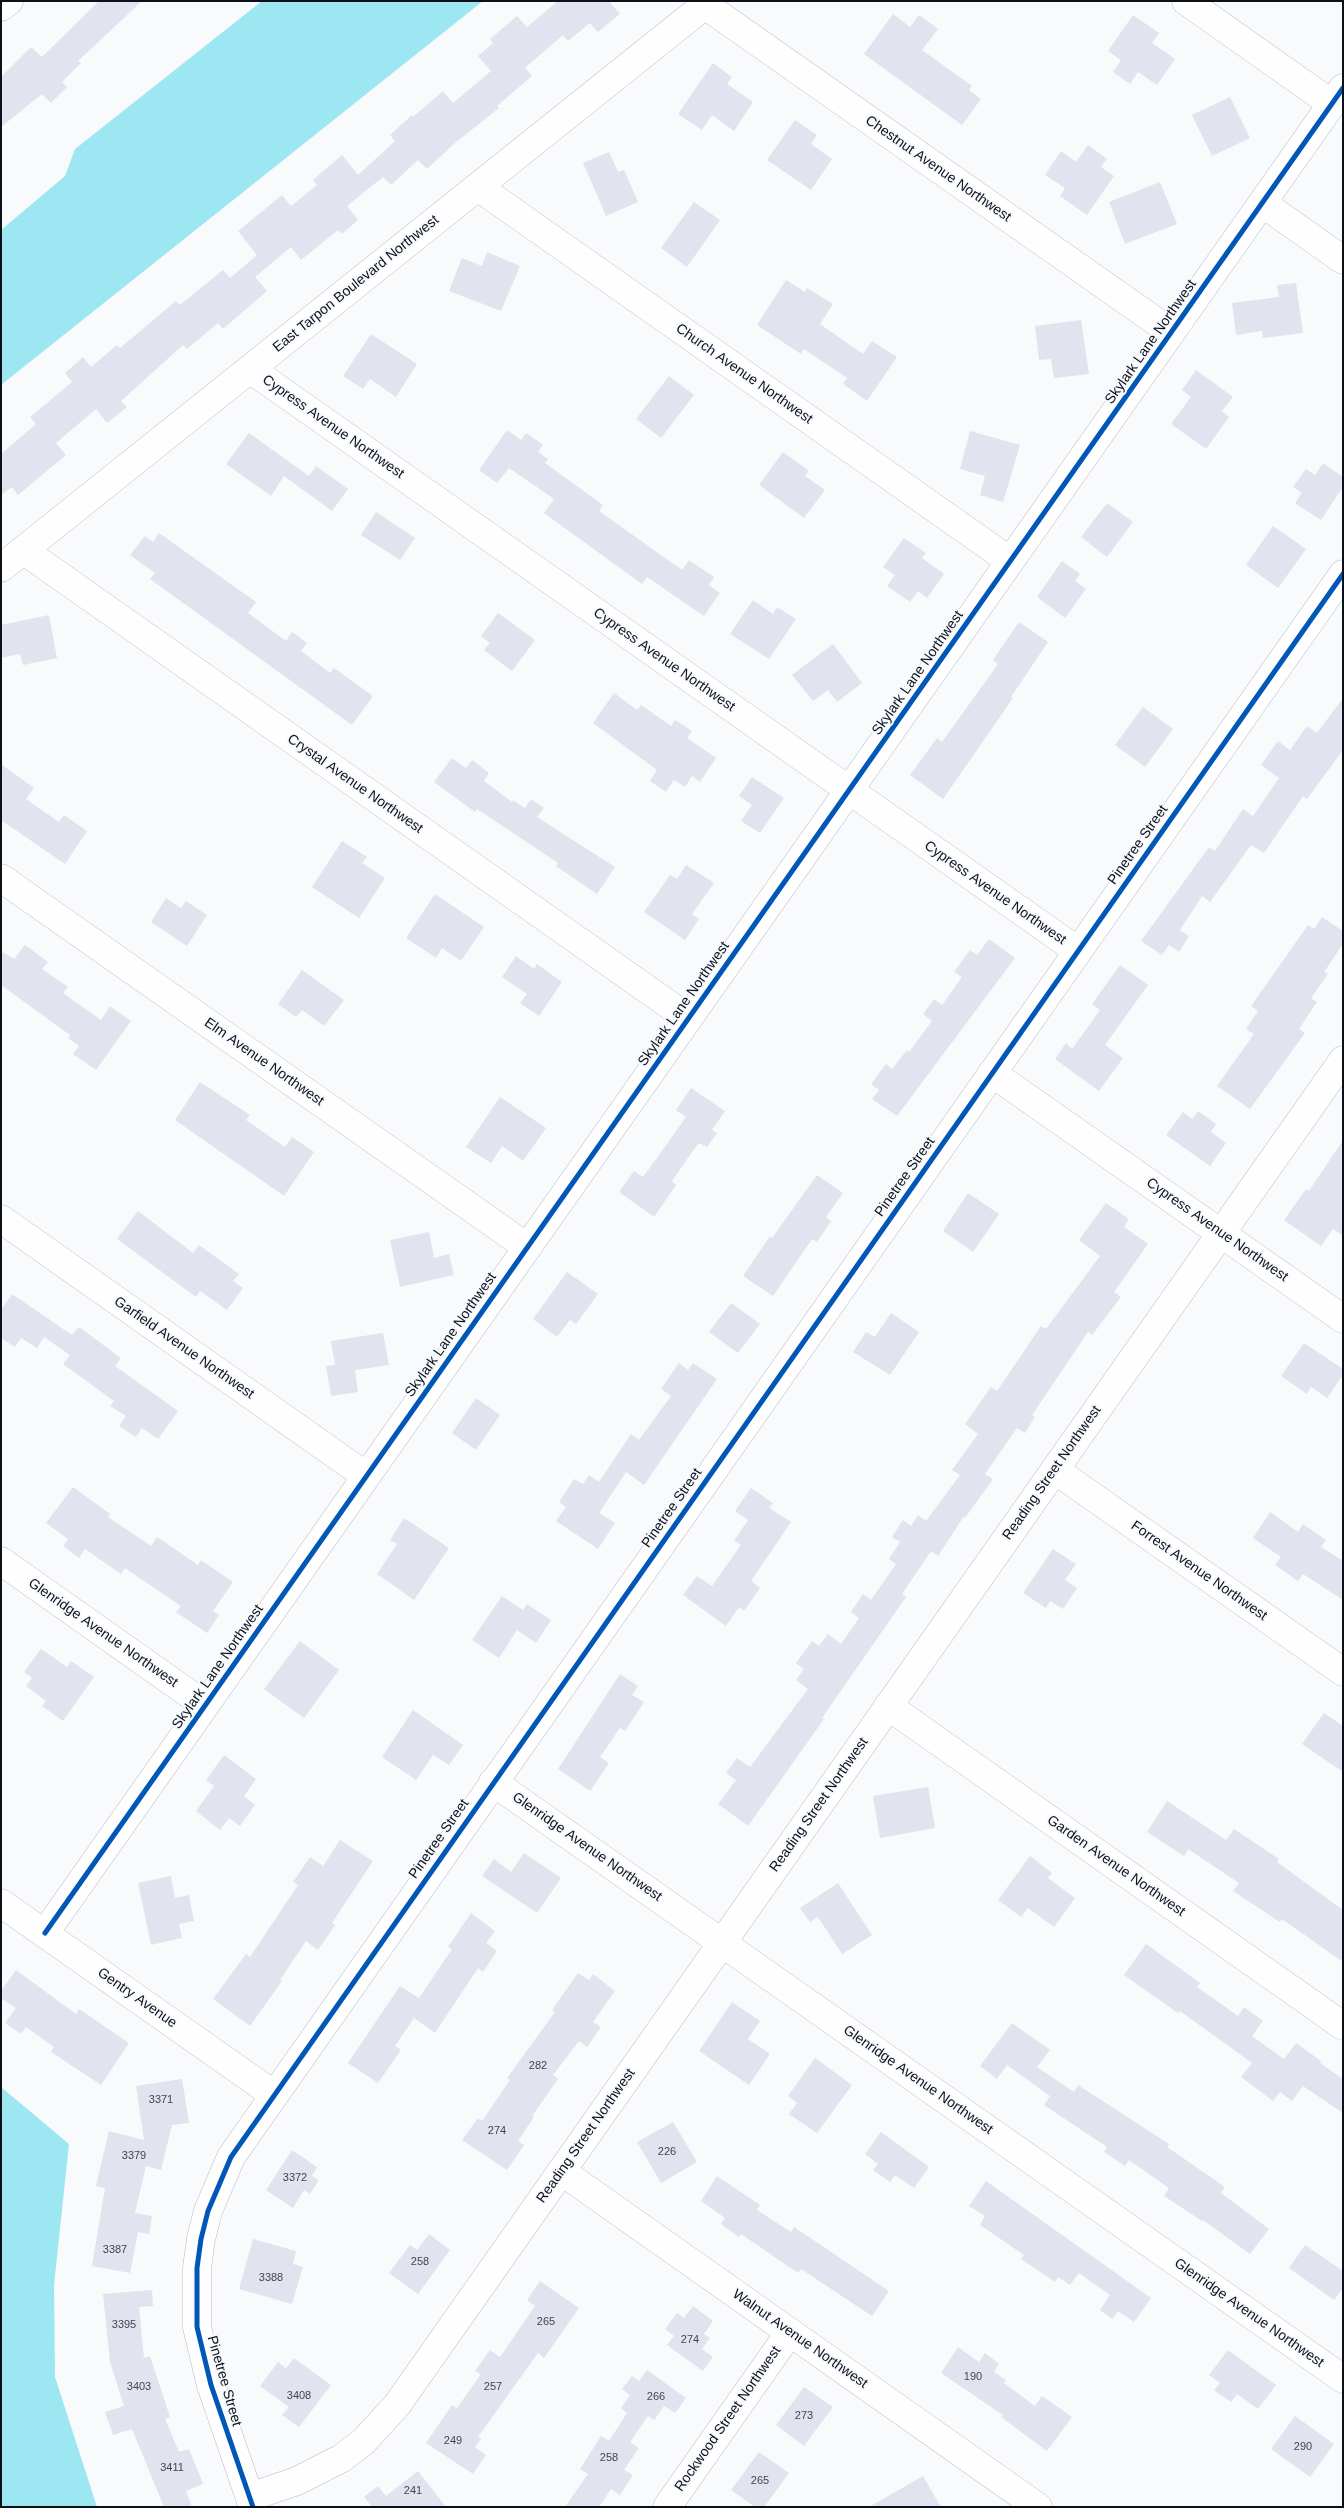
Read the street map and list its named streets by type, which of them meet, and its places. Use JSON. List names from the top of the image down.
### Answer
{
  "streets": {
    "street": [
      "Chestnut Avenue Northwest",
      "East Tarpon Boulevard Northwest",
      "Skylark Lane Northwest",
      "Church Avenue Northwest",
      "Cypress Avenue Northwest",
      "Crystal Avenue Northwest",
      "Pinetree Street",
      "Elm Avenue Northwest",
      "Garfield Avenue Northwest",
      "Reading Street Northwest",
      "Forrest Avenue Northwest",
      "Glenridge Avenue Northwest",
      "Garden Avenue Northwest",
      "Gentry Avenue",
      "Walnut Avenue Northwest",
      "Rockwood Street Northwest"
    ]
  },
  "crossings": [
    ["Chestnut Avenue Northwest", "East Tarpon Boulevard Northwest"],
    ["Chestnut Avenue Northwest", "Skylark Lane Northwest"],
    ["East Tarpon Boulevard Northwest", "Church Avenue Northwest"],
    ["East Tarpon Boulevard Northwest", "Cypress Avenue Northwest"],
    ["East Tarpon Boulevard Northwest", "Crystal Avenue Northwest"],
    ["Skylark Lane Northwest", "Church Avenue Northwest"],
    ["Skylark Lane Northwest", "Cypress Avenue Northwest"],
    ["Skylark Lane Northwest", "Crystal Avenue Northwest"],
    ["Skylark Lane Northwest", "Elm Avenue Northwest"],
    ["Skylark Lane Northwest", "Garfield Avenue Northwest"],
    ["Skylark Lane Northwest", "Glenridge Avenue Northwest"],
    ["Skylark Lane Northwest", "Gentry Avenue"],
    ["Cypress Avenue Northwest", "Pinetree Street"],
    ["Cypress Avenue Northwest", "Reading Street Northwest"],
    ["Pinetree Street", "Reading Street Northwest"],
    ["Pinetree Street", "Glenridge Avenue Northwest"],
    ["Pinetree Street", "Gentry Avenue"],
    ["Reading Street Northwest", "Forrest Avenue Northwest"],
    ["Reading Street Northwest", "Glenridge Avenue Northwest"],
    ["Reading Street Northwest", "Garden Avenue Northwest"],
    ["Reading Street Northwest", "Walnut Avenue Northwest"],
    ["Walnut Avenue Northwest", "Rockwood Street Northwest"]
  ],
  "house_numbers": [
    "282",
    "3371",
    "274",
    "226",
    "3379",
    "3372",
    "3387",
    "258",
    "3388",
    "265",
    "3395",
    "274",
    "190",
    "3403",
    "257",
    "3408",
    "266",
    "273",
    "249",
    "290",
    "258",
    "3411",
    "265",
    "241"
  ]
}
